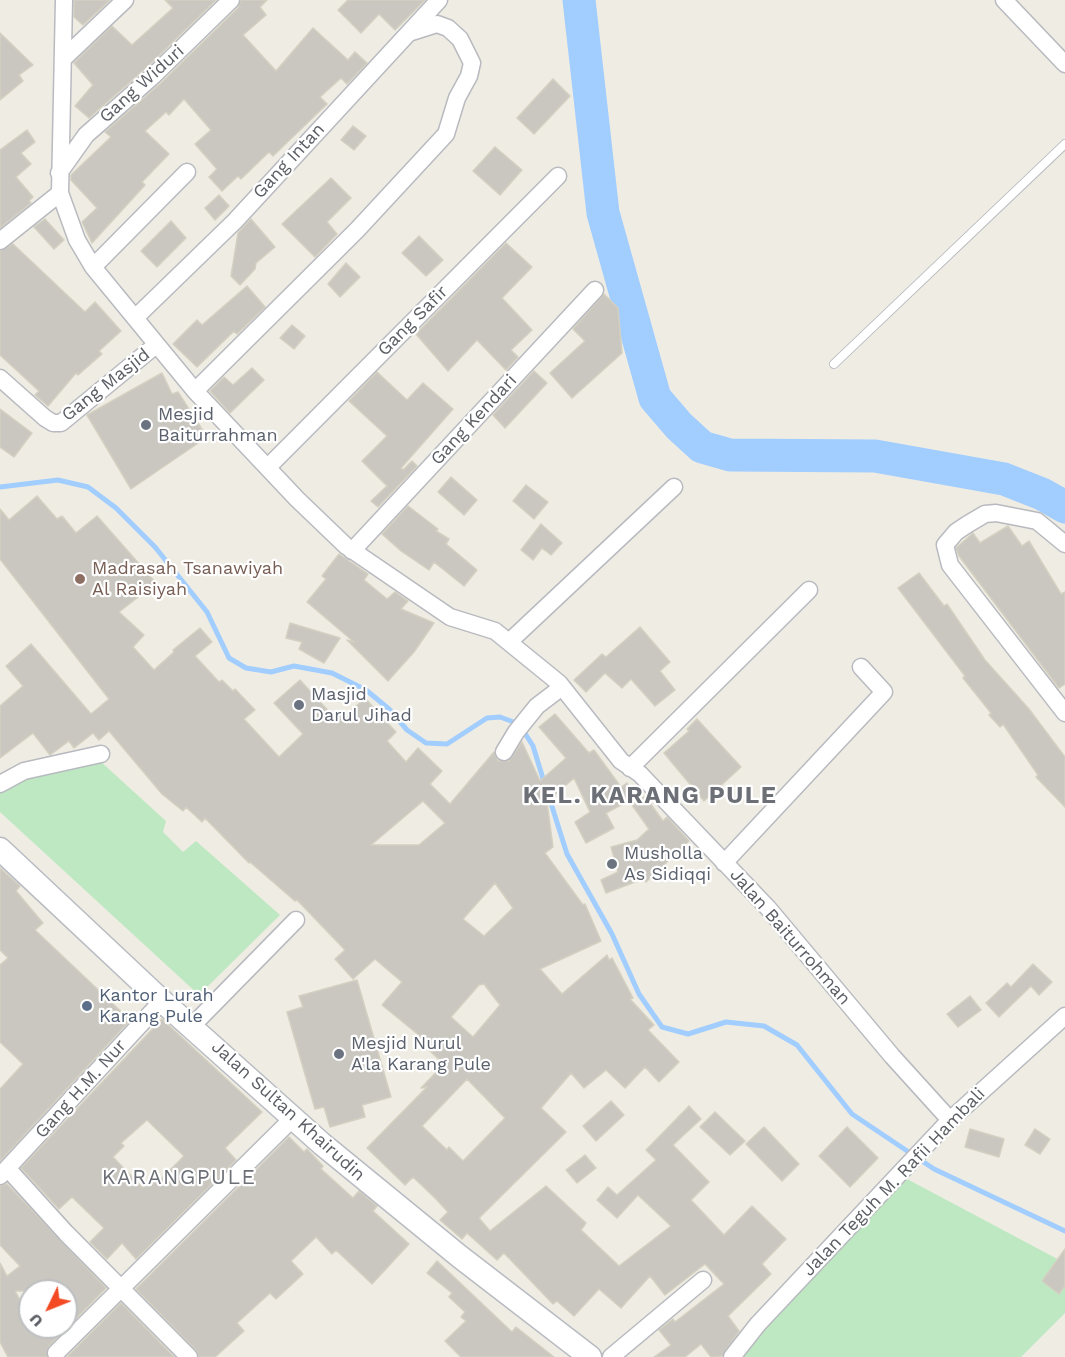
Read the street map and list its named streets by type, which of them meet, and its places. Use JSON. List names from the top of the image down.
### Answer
{
  "streets": {
    "main road": ["Jalan Sultan Khairudin"],
    "street": [
      "Gang Widuri",
      "Gang Intan",
      "Gang Safir",
      "Gang Masjid",
      "Gang Kendari",
      "Jalan Baiturrohman",
      "Gang H.M. Nur",
      "Jalan Teguh M. Rafii Hambali"
    ]
  },
  "crossings": [
    ["Gang Widuri", "Jalan Baiturrohman"],
    ["Gang Intan", "Jalan Baiturrohman"],
    ["Gang Safir", "Jalan Baiturrohman"],
    ["Gang Masjid", "Jalan Baiturrohman"],
    ["Gang Kendari", "Jalan Baiturrohman"],
    ["Jalan Baiturrohman", "Jalan Teguh M. Rafii Hambali"],
    ["Gang H.M. Nur", "Jalan Sultan Khairudin"]
  ],
  "districts": ["KEL. KARANG PULE", "KARANGPULE"],
  "places": [
    "Mesjid Baiturrahman",
    "Madrasah Tsanawiyah Al Raisiyah",
    "Masjid Darul Jihad",
    "Musholla As Sidiqqi",
    "Kantor Lurah Karang Pule",
    "Mesjid Nurul A'la Karang Pule"
  ],
  "north": "bottom left"
}
